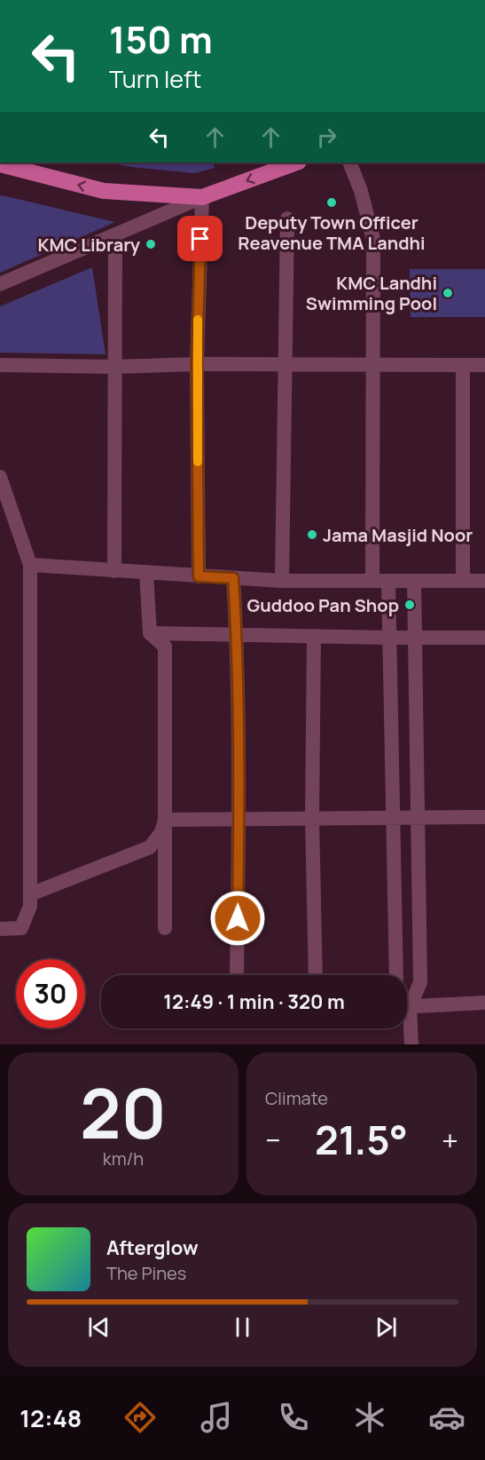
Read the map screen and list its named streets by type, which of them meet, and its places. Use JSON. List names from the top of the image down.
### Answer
{
  "places": [
    "Deputy Town Officer Reavenue TMA Landhi",
    "KMC Library",
    "KMC Landhi Swimming Pool",
    "Jama Masjid Noor",
    "Guddoo Pan Shop"
  ],
  "page": {
    "turn": ["150 m", "Turn left"],
    "limit": "30",
    "trip": "12:49 · 1 min · 320 m",
    "tile": [
      ["20", "km/h"],
      "Climate"
    ],
    "heat": ["−", "21.5°", "+"],
    "song": ["Afterglow", "The Pines"],
    "tabs": "12:48"
  }
}
